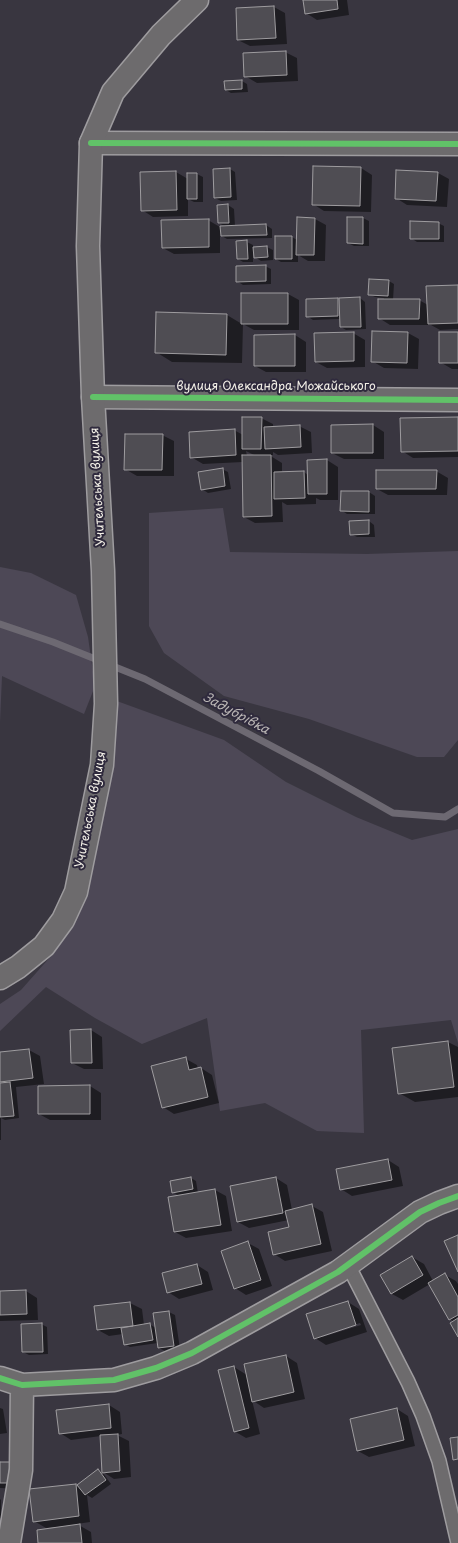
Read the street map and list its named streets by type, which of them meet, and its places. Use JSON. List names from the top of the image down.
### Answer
{
  "streets": {
    "street": ["вулиця Олександра Можайського", "Учительська вулиця"]
  },
  "crossings": [
    ["вулиця Олександра Можайського", "Учительська вулиця"]
  ],
  "water": ["Задубрівка"]
}
